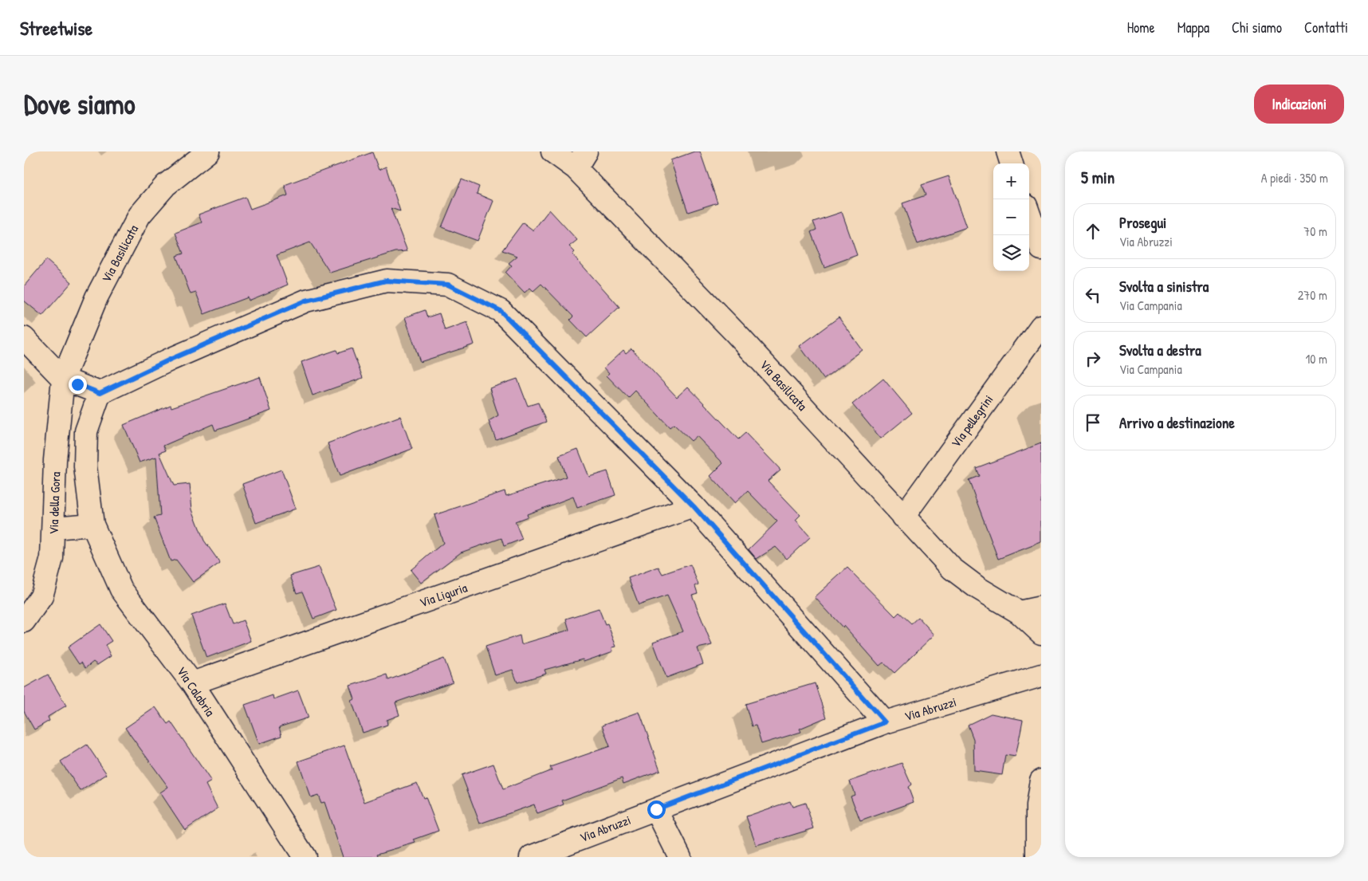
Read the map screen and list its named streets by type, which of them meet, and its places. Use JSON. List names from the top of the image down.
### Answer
{
  "streets": {
    "street": [
      "Via Basilicata",
      "Via pellegrini",
      "Via della Gora",
      "Via Liguria",
      "Via Calabria",
      "Via Abruzzi"
    ]
  },
  "crossings": [
    ["Via Basilicata", "Via pellegrini"],
    ["Via Basilicata", "Via della Gora"],
    ["Via Liguria", "Via Calabria"]
  ],
  "page": {
    "header": "Streetwise",
    "nav": [
      "Home",
      "Mappa",
      "Chi siamo",
      "Contatti"
    ],
    "buttons": "Indicazioni",
    "title": "Dove siamo",
    "heading": ["5 min", "A piedi · 350 m"],
    "map_buttons": ["+", "−"],
    "list": [
      ["Prosegui", "Via Abruzzi", "70 m"],
      ["Svolta a sinistra", "Via Campania", "270 m"],
      ["Svolta a destra", "Via Campania", "10 m"],
      "Arrivo a destinazione"
    ]
  }
}
